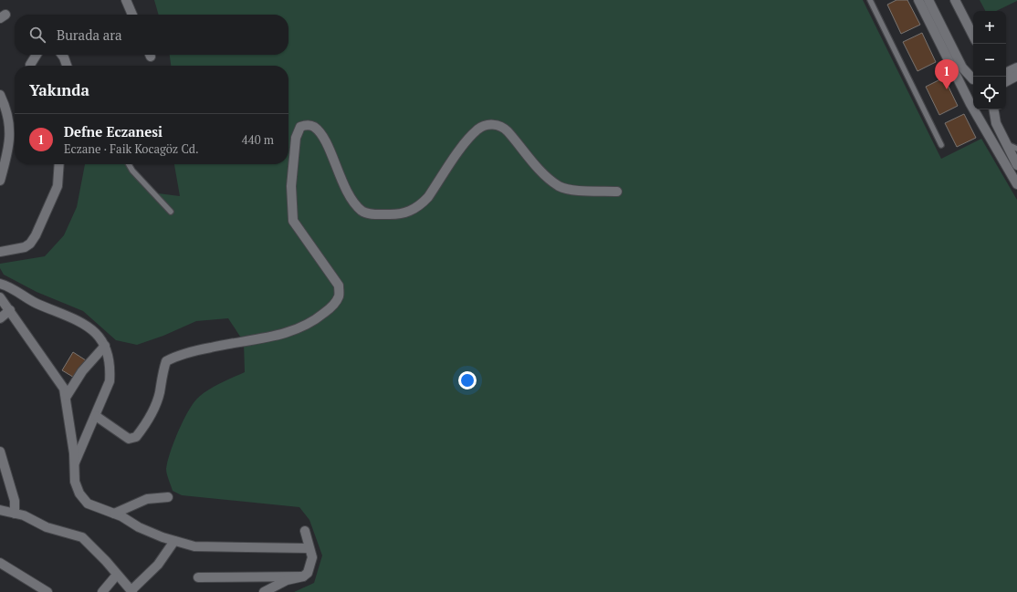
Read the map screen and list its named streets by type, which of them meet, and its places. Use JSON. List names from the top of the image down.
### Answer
{
  "page": {
    "map_buttons": ["+", "−"],
    "search": "Burada ara",
    "pins": "1",
    "heading": "Yakında",
    "list": [
      {
        "mark": "1",
        "name": "Defne Eczanesi",
        "note": "Eczane · Faik Kocagöz Cd.",
        "value": "440 m"
      }
    ]
  }
}
